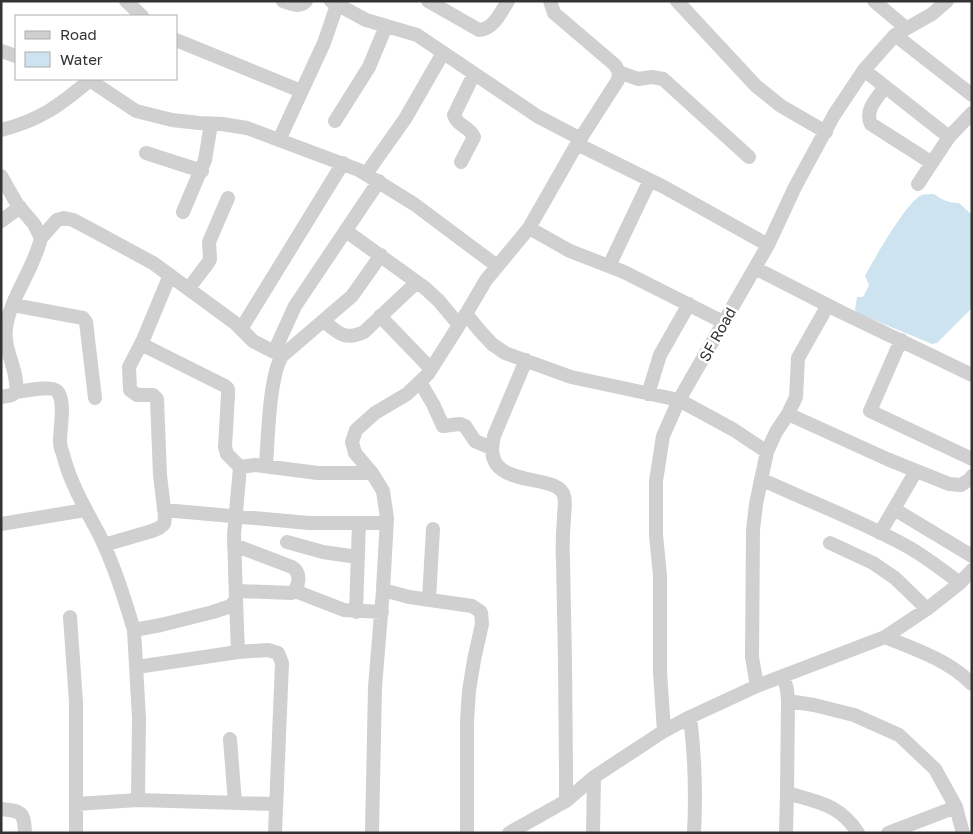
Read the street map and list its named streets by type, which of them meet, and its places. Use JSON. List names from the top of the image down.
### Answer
{
  "streets": {
    "street": ["SF Road"]
  },
  "legend": ["Road", "Water"]
}
